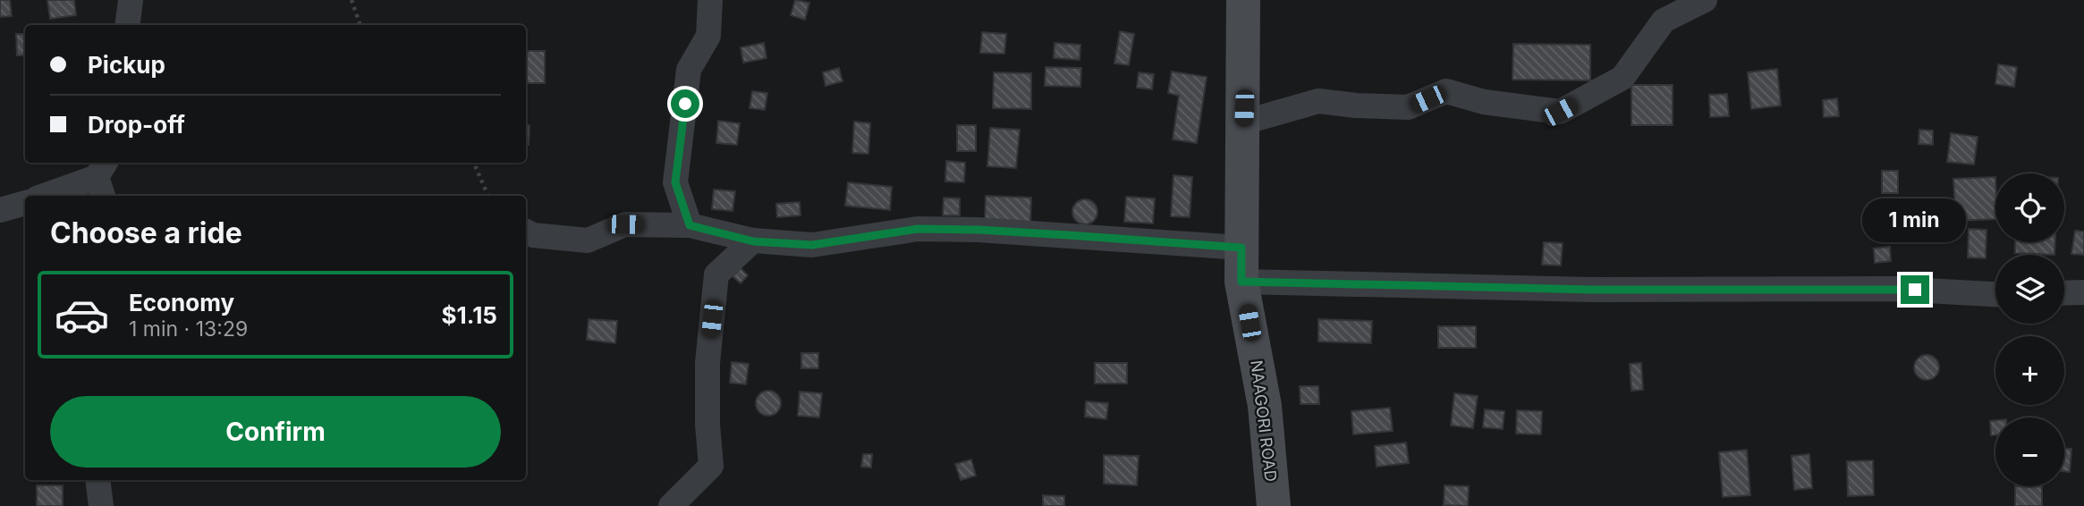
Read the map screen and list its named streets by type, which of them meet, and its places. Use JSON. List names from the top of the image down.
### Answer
{
  "streets": {
    "street": ["NAAGORI ROAD"]
  },
  "page": {
    "banner": ["Pickup", "Drop-off"],
    "map_buttons": ["+", "−"],
    "heading": "Choose a ride",
    "bubble": "1 min",
    "list": [
      {
        "name": "Economy",
        "note": "1 min · 13:29",
        "value": "$1.15"
      }
    ],
    "buttons": "Confirm"
  }
}
